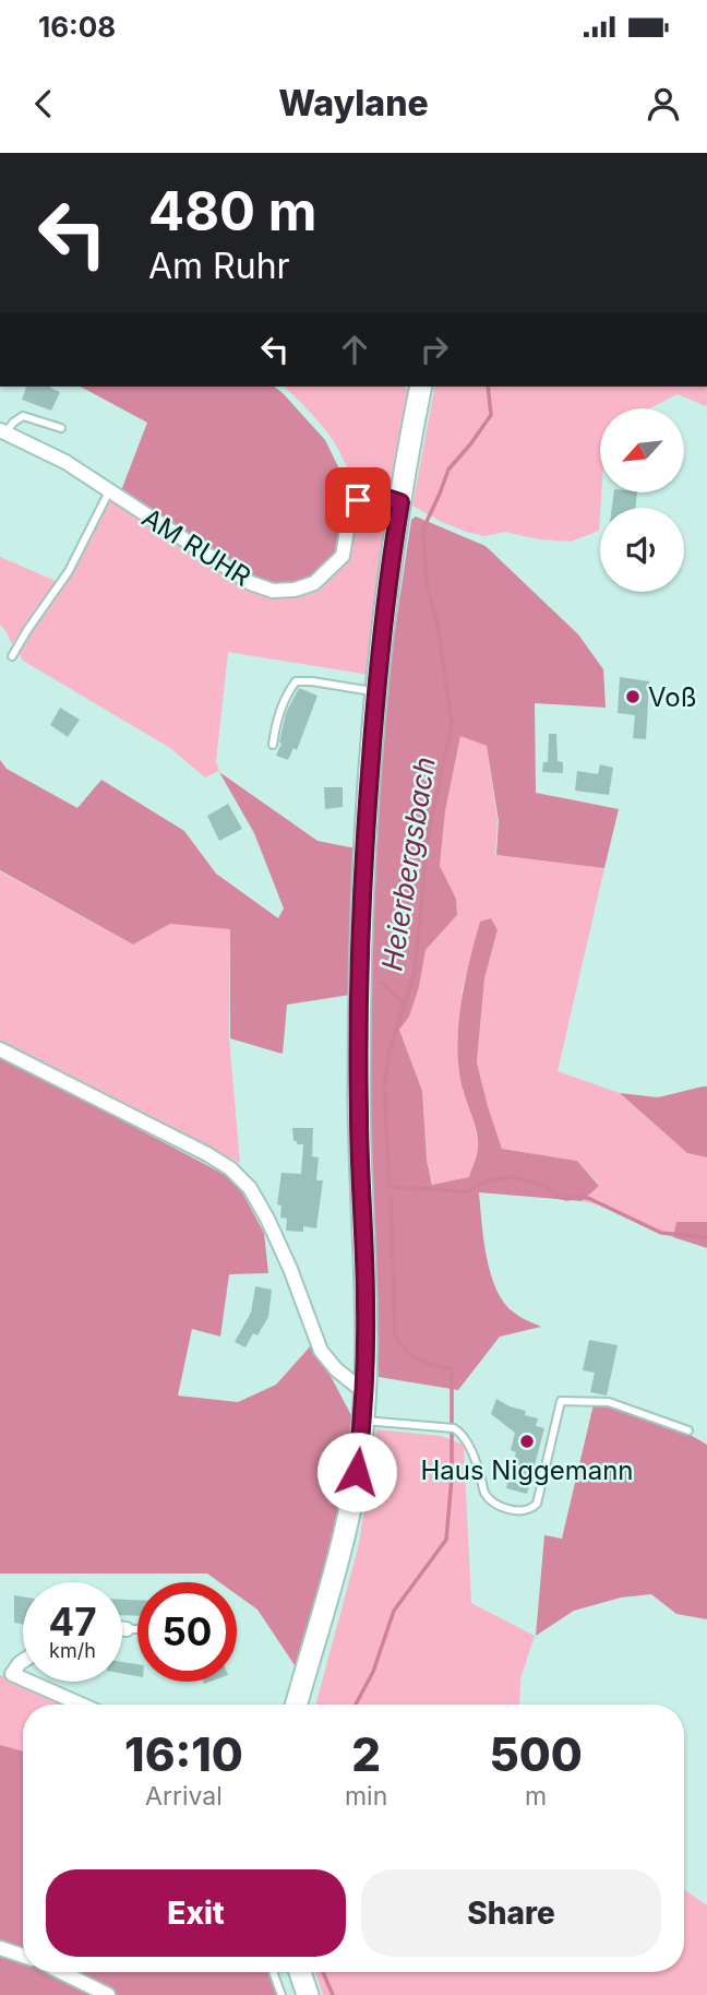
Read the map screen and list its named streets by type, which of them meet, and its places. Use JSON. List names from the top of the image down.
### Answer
{
  "streets": {
    "street": ["AM RUHR"]
  },
  "water": ["Heierbergsbach"],
  "places": ["Voß", "Haus Niggemann"],
  "north": "bottom left",
  "page": {
    "status": "16:08",
    "header": "Waylane",
    "turn": ["480 m", "Am Ruhr"],
    "speed": "47 km/h",
    "limit": "50",
    "eta": [
      "16:10",
      "Arrival",
      "2",
      "min",
      "500",
      "m"
    ],
    "buttons": ["Exit", "Share"]
  }
}
